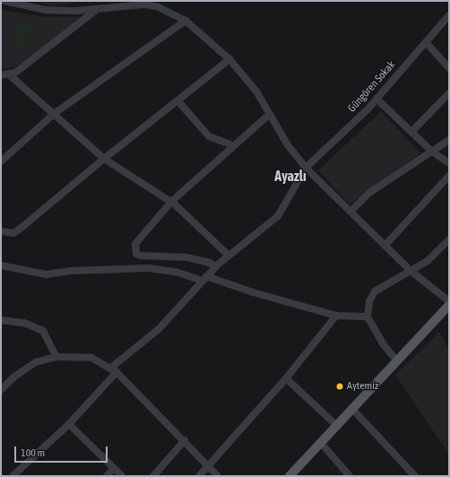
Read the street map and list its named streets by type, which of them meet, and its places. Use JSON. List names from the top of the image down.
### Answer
{
  "streets": {
    "street": ["Güngören Sokak"]
  },
  "districts": ["Ayazlı"],
  "places": ["Aytemiz"],
  "scale_bar": "100 m"
}
